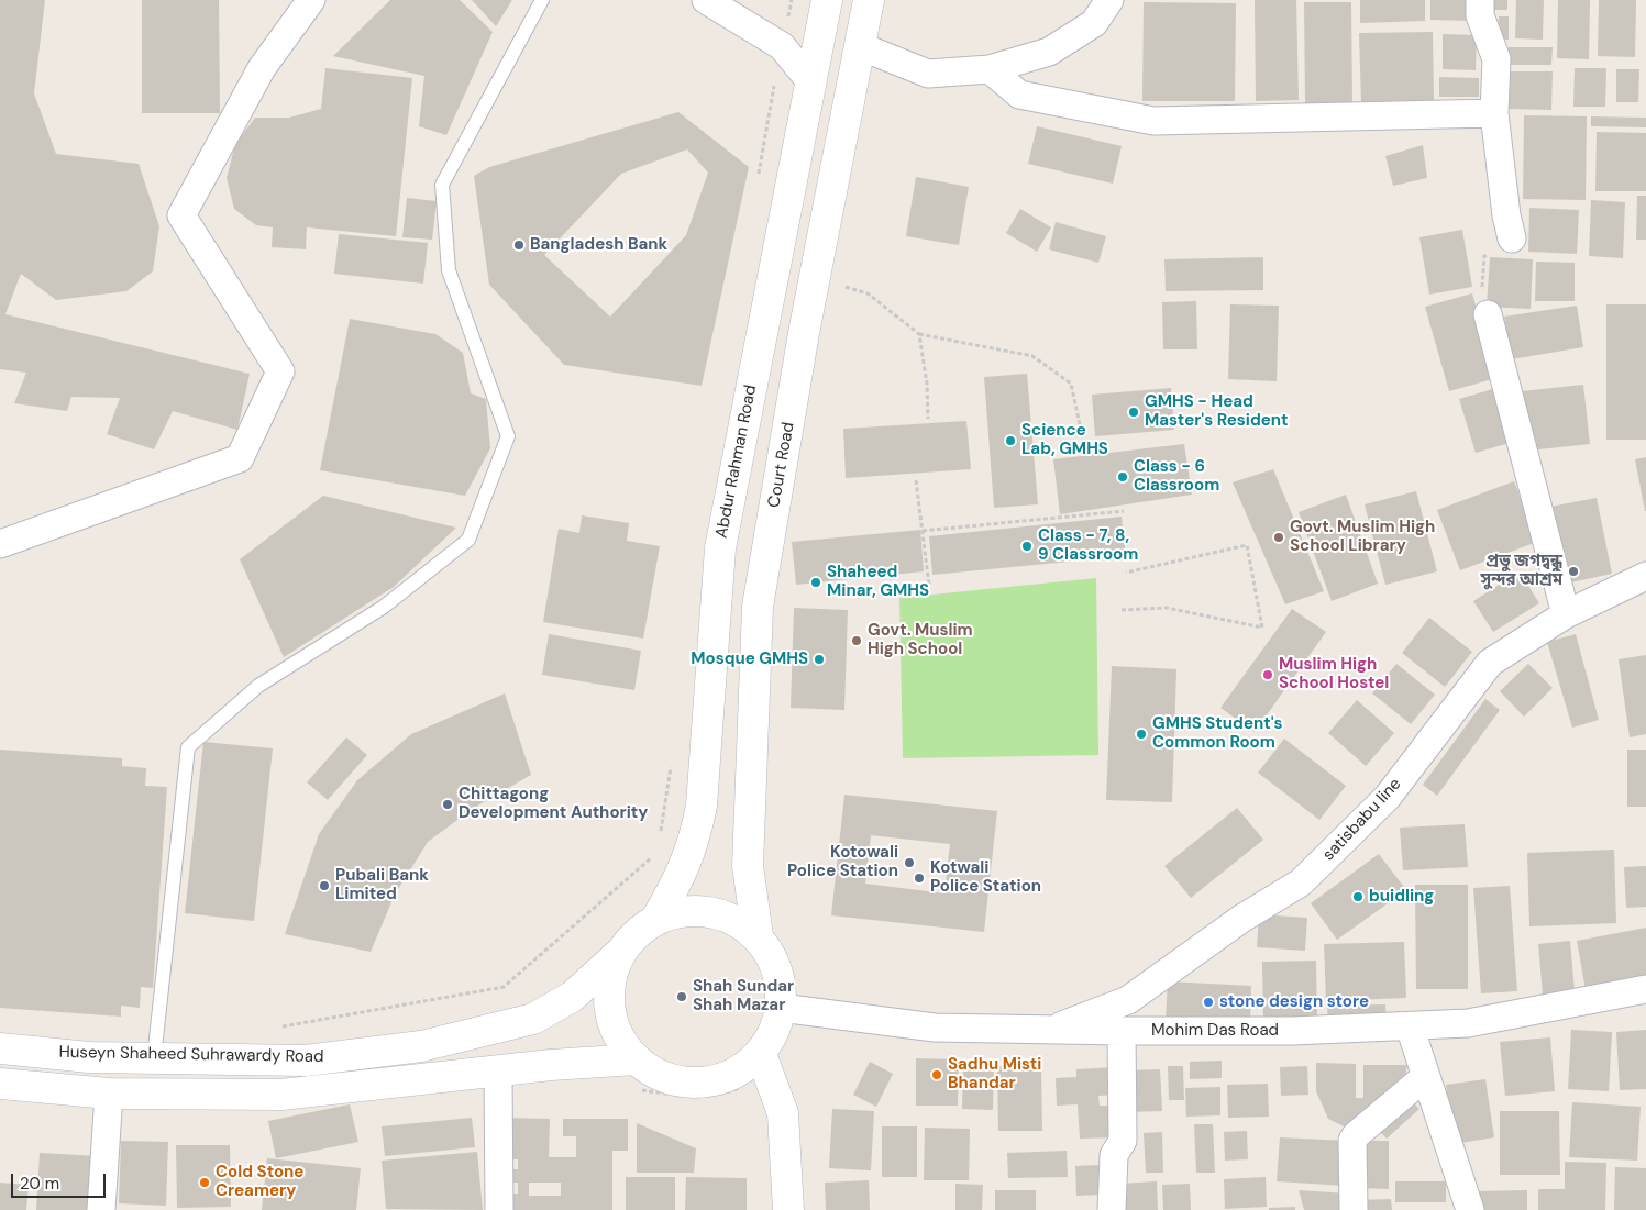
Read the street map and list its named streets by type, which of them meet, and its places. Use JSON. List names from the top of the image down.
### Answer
{
  "streets": {
    "main road": ["Abdur Rahman Road", "Court Road", "Huseyn Shaheed Suhrawardy Road"],
    "street": ["satisbabu line", "Mohim Das Road"]
  },
  "crossings": [
    ["Abdur Rahman Road", "Court Road"],
    ["Abdur Rahman Road", "Mohim Das Road"],
    ["Abdur Rahman Road", "Huseyn Shaheed Suhrawardy Road"],
    ["Court Road", "Mohim Das Road"],
    ["Court Road", "Huseyn Shaheed Suhrawardy Road"],
    ["satisbabu line", "Mohim Das Road"],
    ["Mohim Das Road", "Huseyn Shaheed Suhrawardy Road"]
  ],
  "places": [
    "Bangladesh Bank",
    "GMHS - Head Master's Resident",
    "Science Lab, GMHS",
    "Class - 6 Classroom",
    "Govt. Muslim High School Library",
    "Class - 7, 8, 9 Classroom",
    "প্রভু জগদ্বন্ধু সুন্দর আশ্রম",
    "Shaheed Minar, GMHS",
    "Govt. Muslim High School",
    "Mosque GMHS",
    "Muslim High School Hostel",
    "GMHS Student's Common Room",
    "Chittagong Development Authority",
    "Kotowali Police Station",
    "Kotwali Police Station",
    "Pubali Bank Limited",
    "buidling",
    "Shah Sundar Shah Mazar",
    "stone design store",
    "Sadhu Misti Bhandar",
    "Cold Stone Creamery"
  ],
  "scale_bar": "20 m"
}
